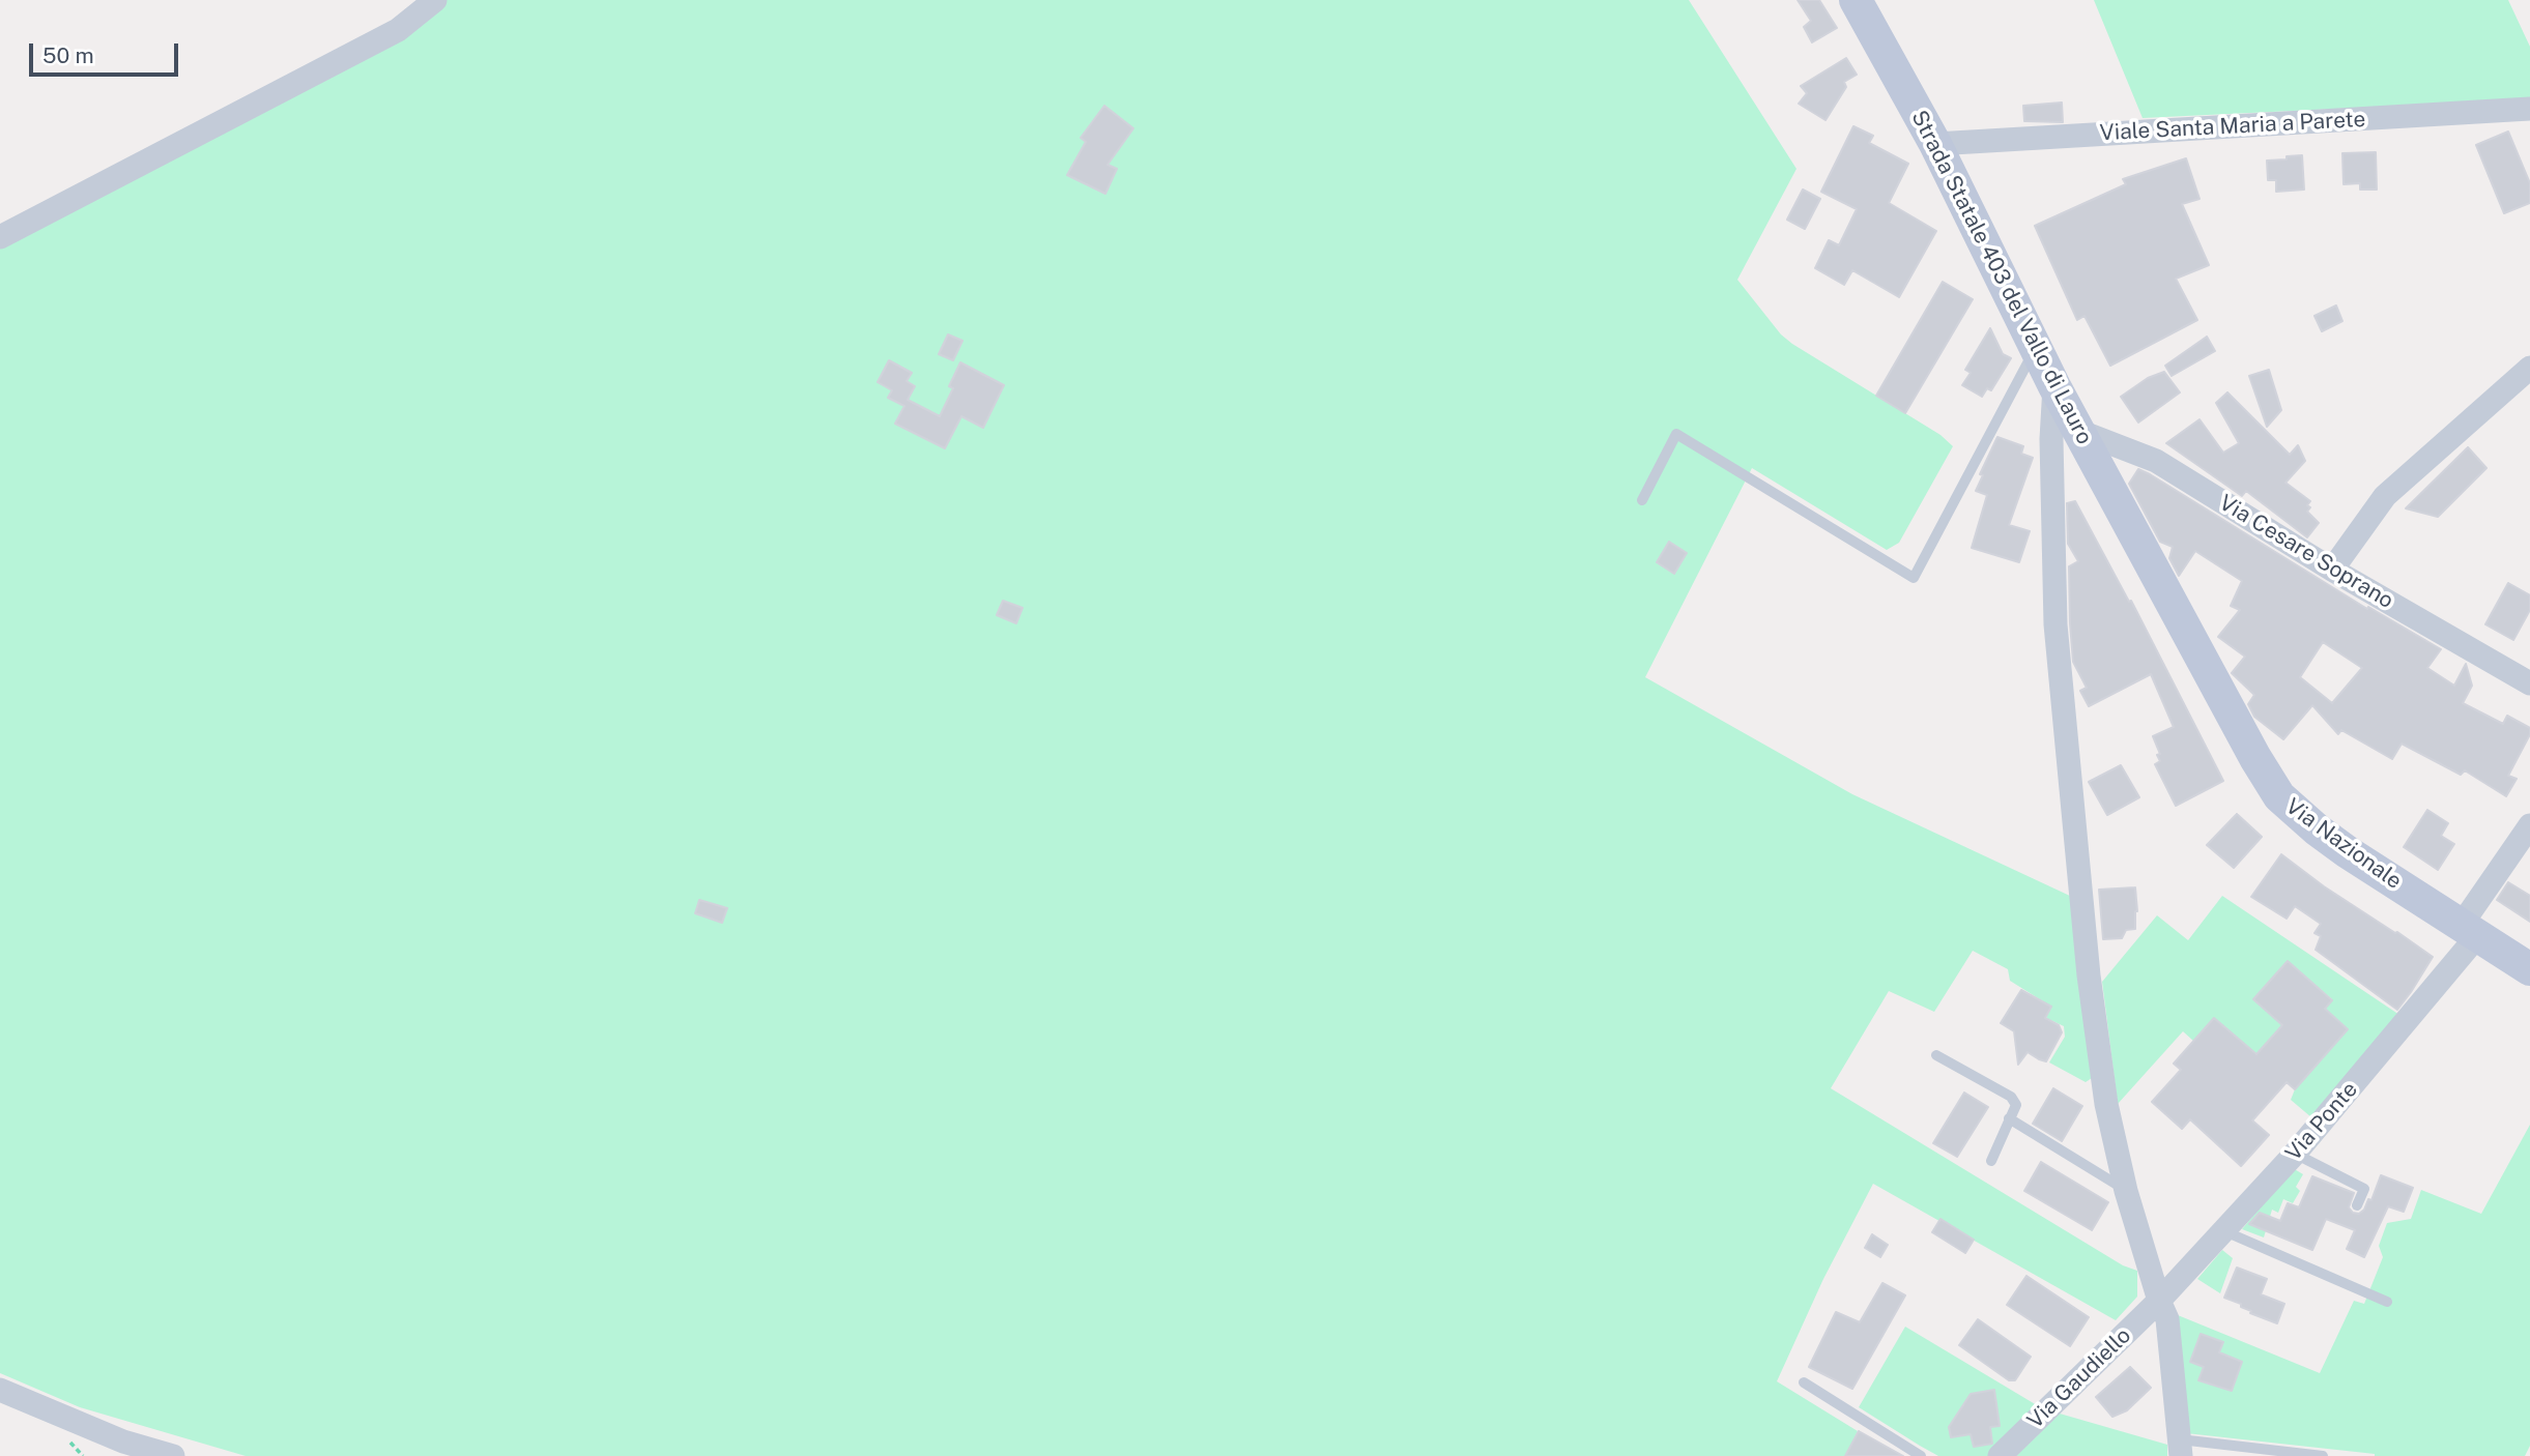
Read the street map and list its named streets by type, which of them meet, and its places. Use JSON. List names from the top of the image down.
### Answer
{
  "streets": {
    "main road": ["Strada Statale 403 del Vallo di Lauro", "Via Nazionale"],
    "street": [
      "Viale Santa Maria a Parete",
      "Via Cesare Soprano",
      "Via Ponte",
      "Via Gaudiello"
    ]
  },
  "crossings": [
    ["Viale Santa Maria a Parete", "Strada Statale 403 del Vallo di Lauro"],
    ["Strada Statale 403 del Vallo di Lauro", "Via Cesare Soprano"],
    ["Strada Statale 403 del Vallo di Lauro", "Via Nazionale"],
    ["Via Nazionale", "Via Ponte"],
    ["Via Ponte", "Via Gaudiello"]
  ],
  "scale_bar": "50 m"
}
